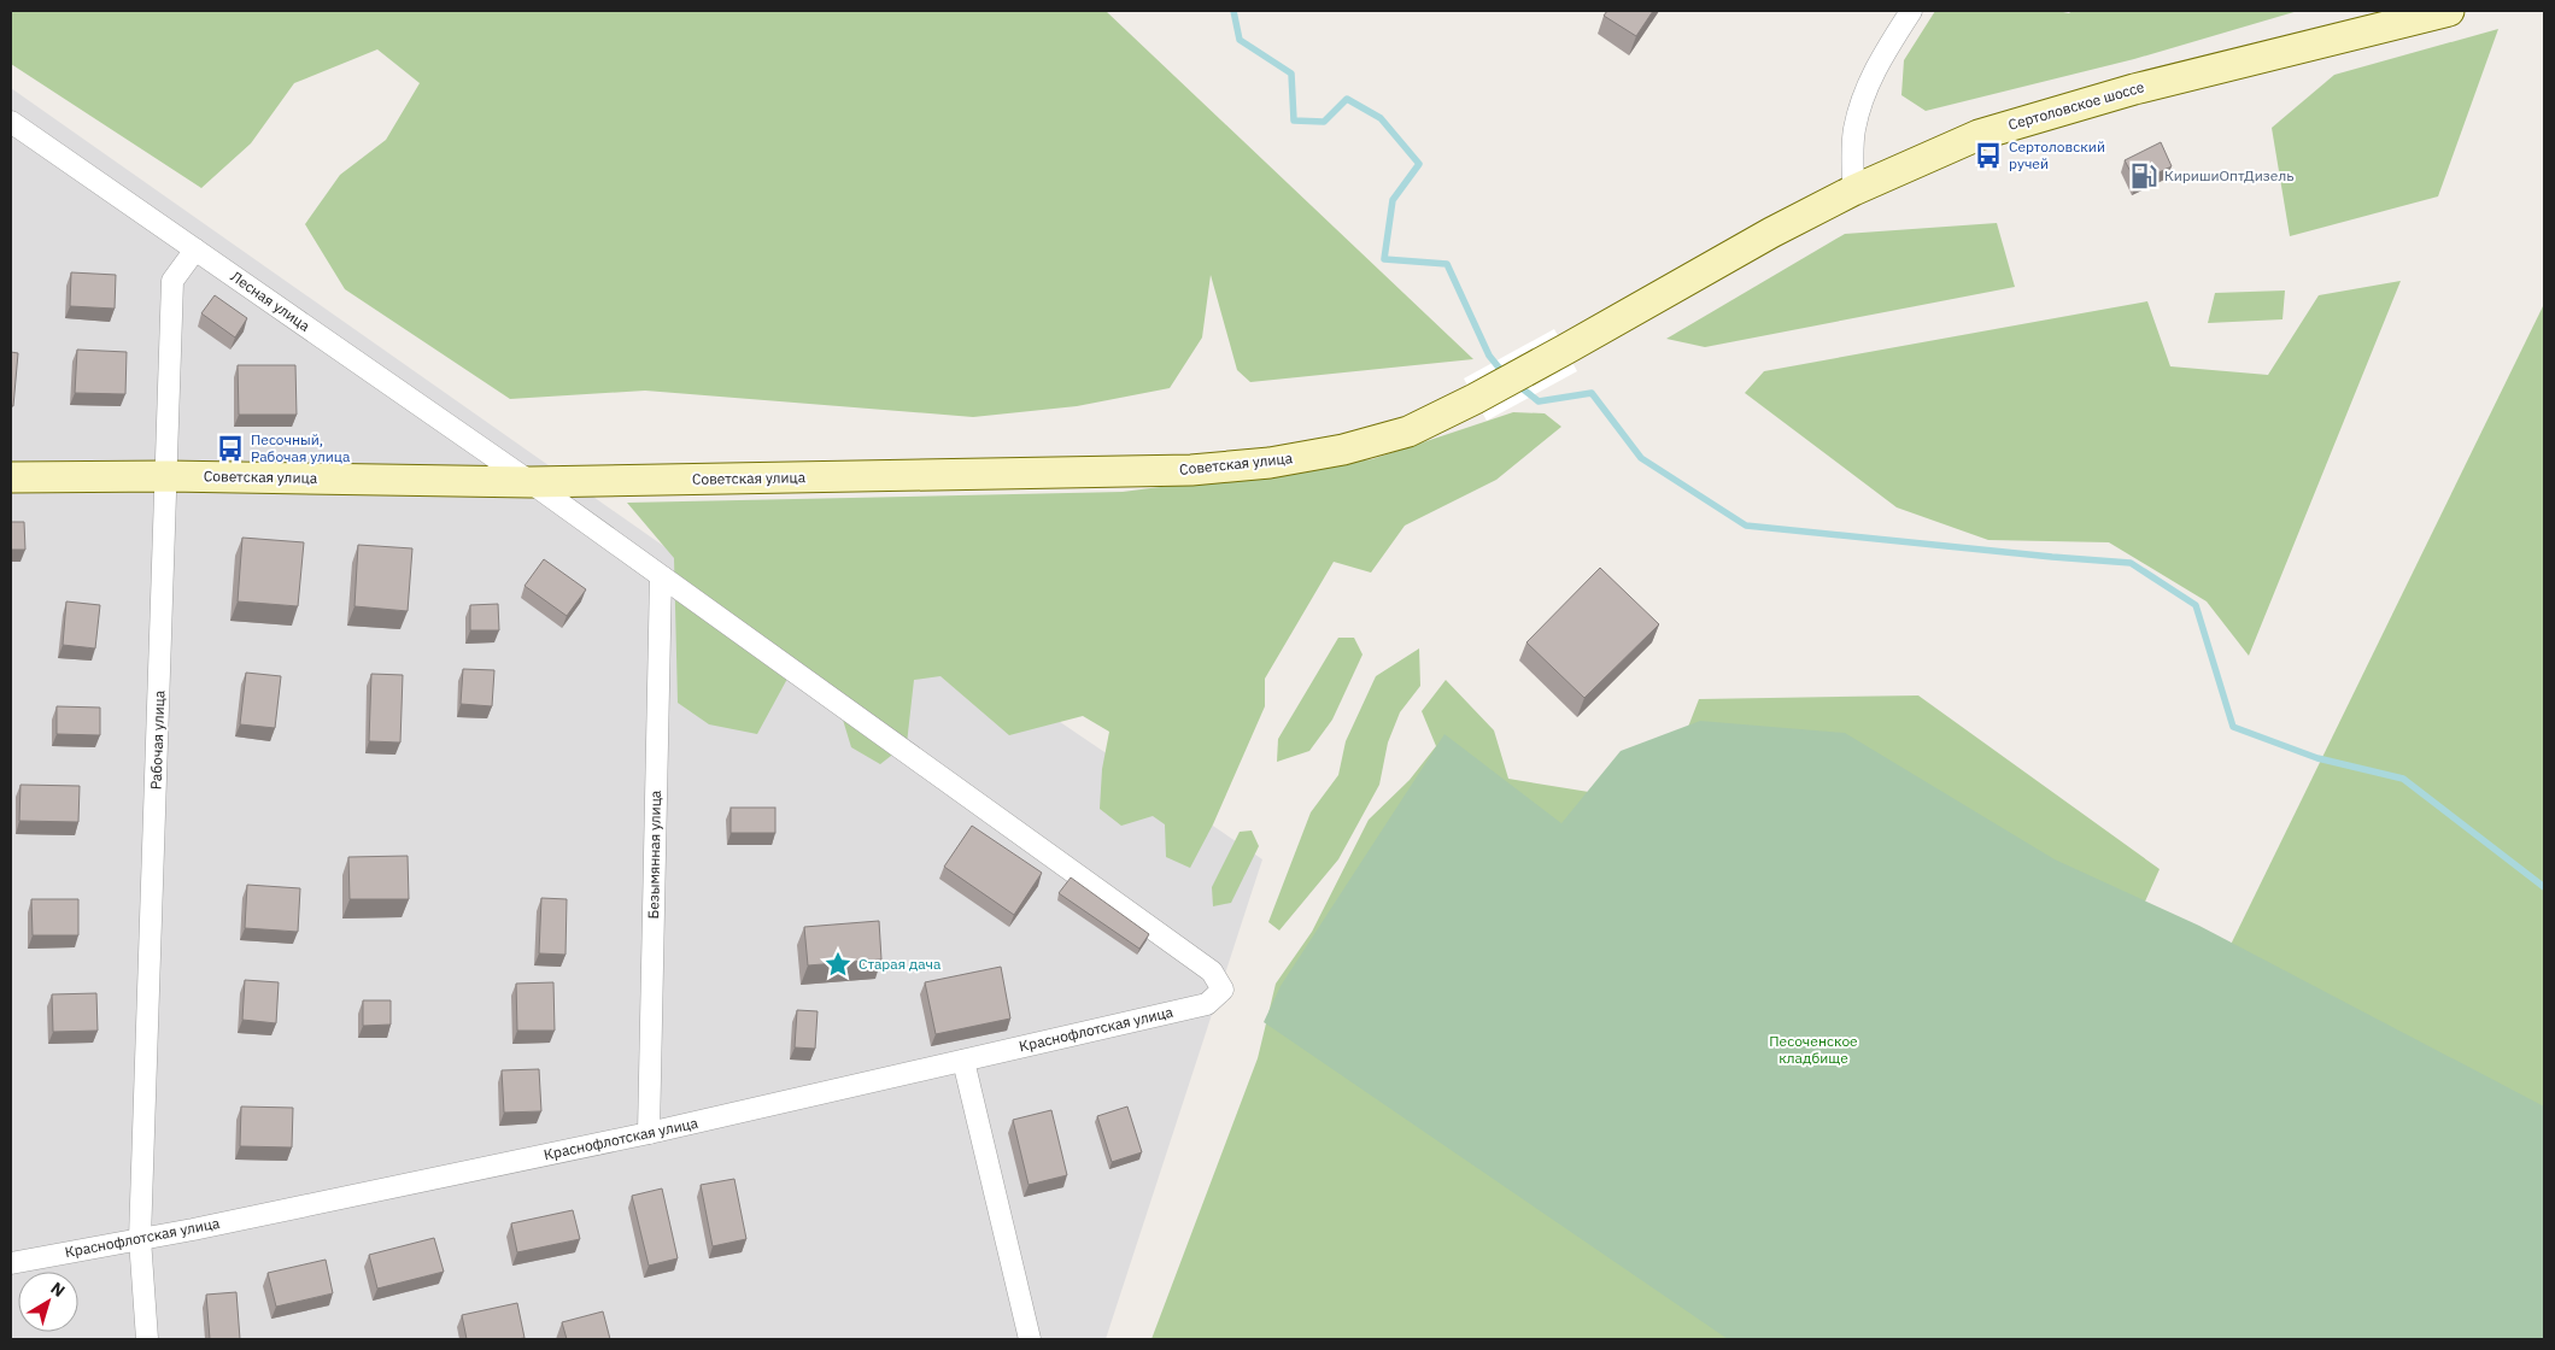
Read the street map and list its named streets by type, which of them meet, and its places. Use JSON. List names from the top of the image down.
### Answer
{
  "streets": {
    "main road": ["Сертоловское шоссе", "Советская улица"],
    "street": [
      "Лесная улица",
      "Рабочая улица",
      "Безымянная улица",
      "Краснофлотская улица"
    ]
  },
  "crossings": [
    ["Сертоловское шоссе", "Советская улица"],
    ["Лесная улица", "Советская улица"],
    ["Лесная улица", "Рабочая улица"],
    ["Лесная улица", "Безымянная улица"],
    ["Лесная улица", "Краснофлотская улица"],
    ["Советская улица", "Рабочая улица"],
    ["Рабочая улица", "Краснофлотская улица"],
    ["Безымянная улица", "Краснофлотская улица"]
  ],
  "parks": ["Песоченское кладбище"],
  "places": {
    "bus stop": ["Сертоловский ручей", "Песочный, Рабочая улица"],
    "fuel station": ["КиришиОптДизель"],
    "place": ["Старая дача"]
  },
  "north": "top right"
}
